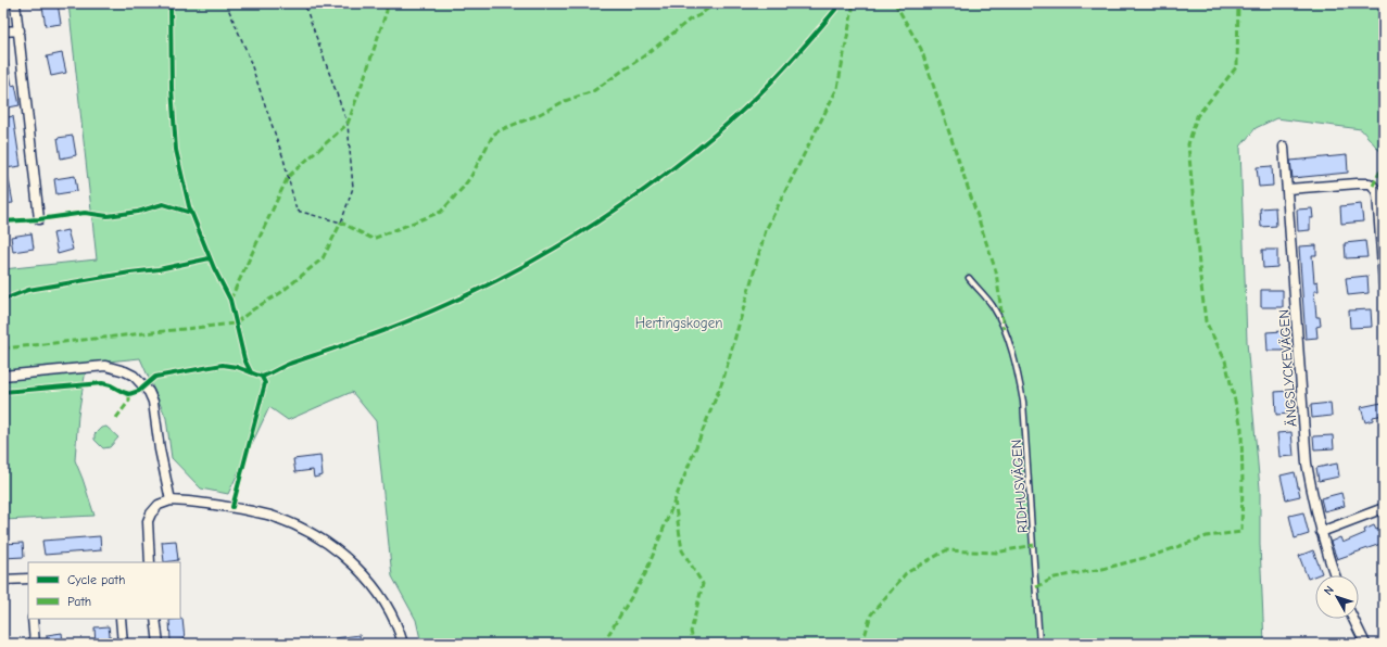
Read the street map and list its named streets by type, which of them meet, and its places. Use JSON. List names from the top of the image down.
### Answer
{
  "streets": {
    "street": ["ÄNGSLYCKEVÄGEN"],
    "lane": ["RIDHUSVÄGEN"]
  },
  "parks": ["Hertingskogen"],
  "legend": ["Cycle path", "Path"],
  "north": "top left"
}
